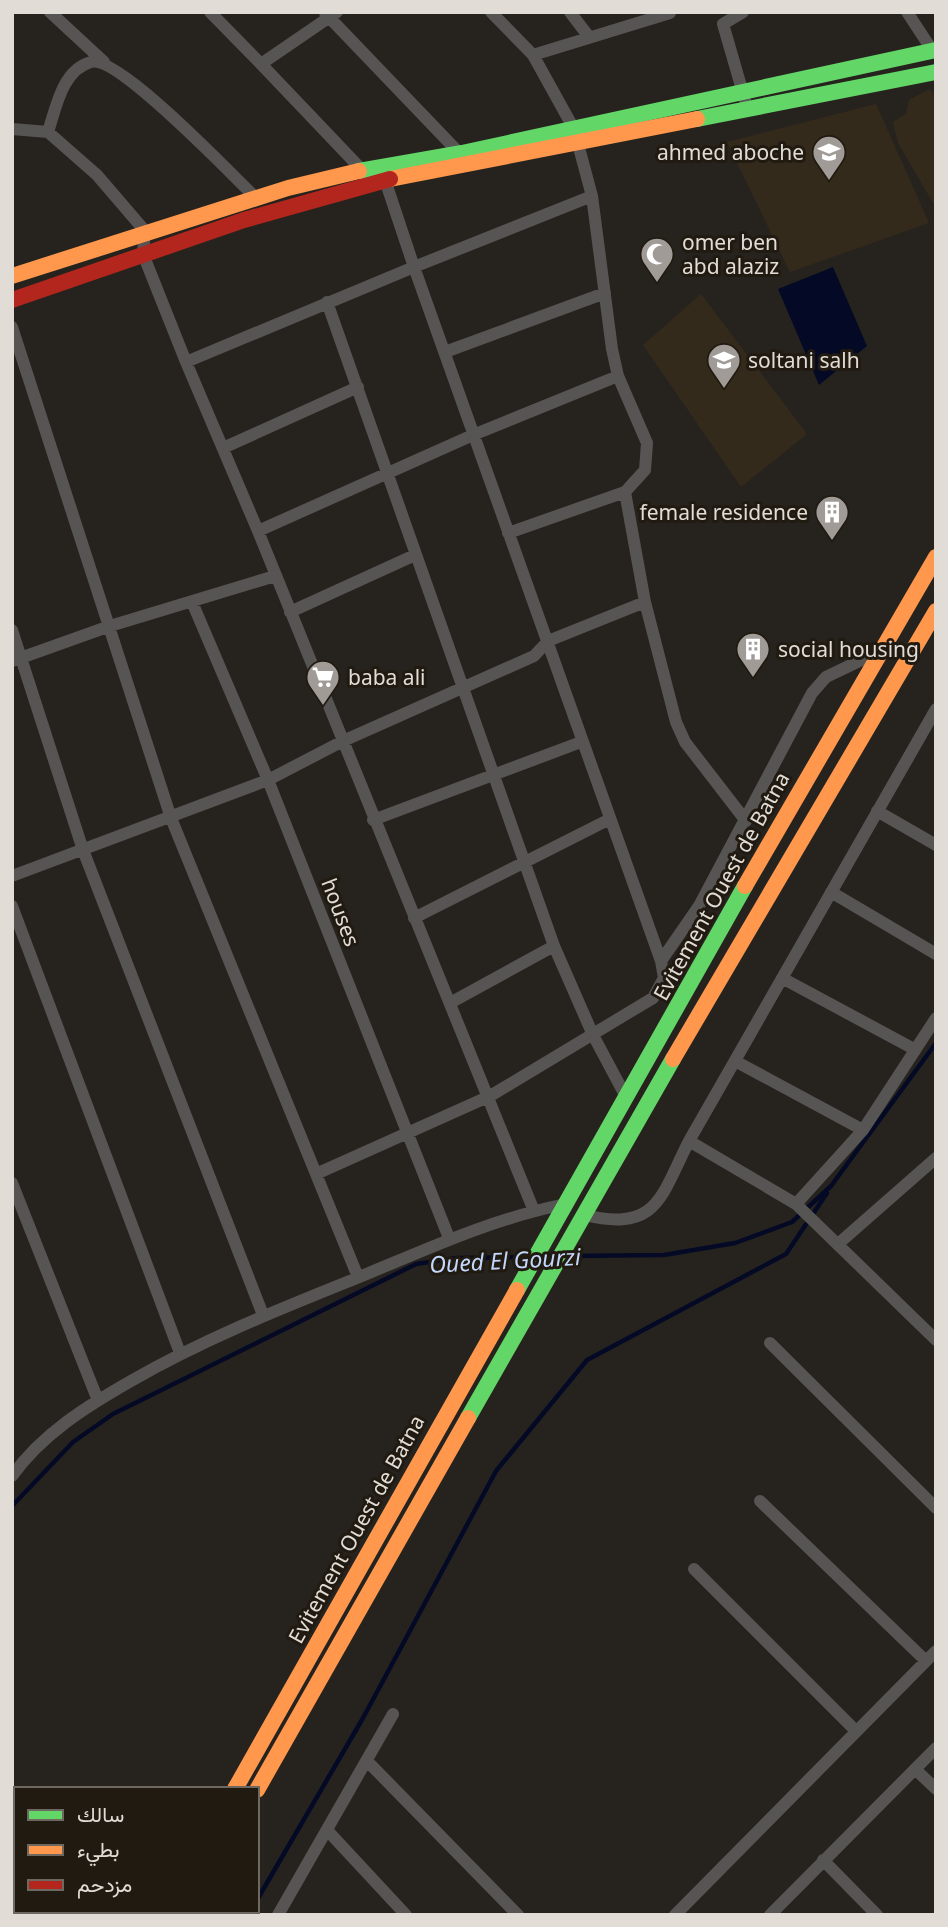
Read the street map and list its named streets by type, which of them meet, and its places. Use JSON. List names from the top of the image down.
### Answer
{
  "streets": {
    "main road": ["Evitement Ouest de Batna"],
    "street": ["houses"]
  },
  "water": ["Oued El Gourzi"],
  "places": {
    "school or university": ["ahmed aboche", "soltani salh"],
    "mosque": ["omer ben abd alaziz"],
    "building": ["female residence", "social housing"],
    "supermarket": ["baba ali"]
  },
  "legend": ["سالك", "بطيء", "مزدحم"]
}
